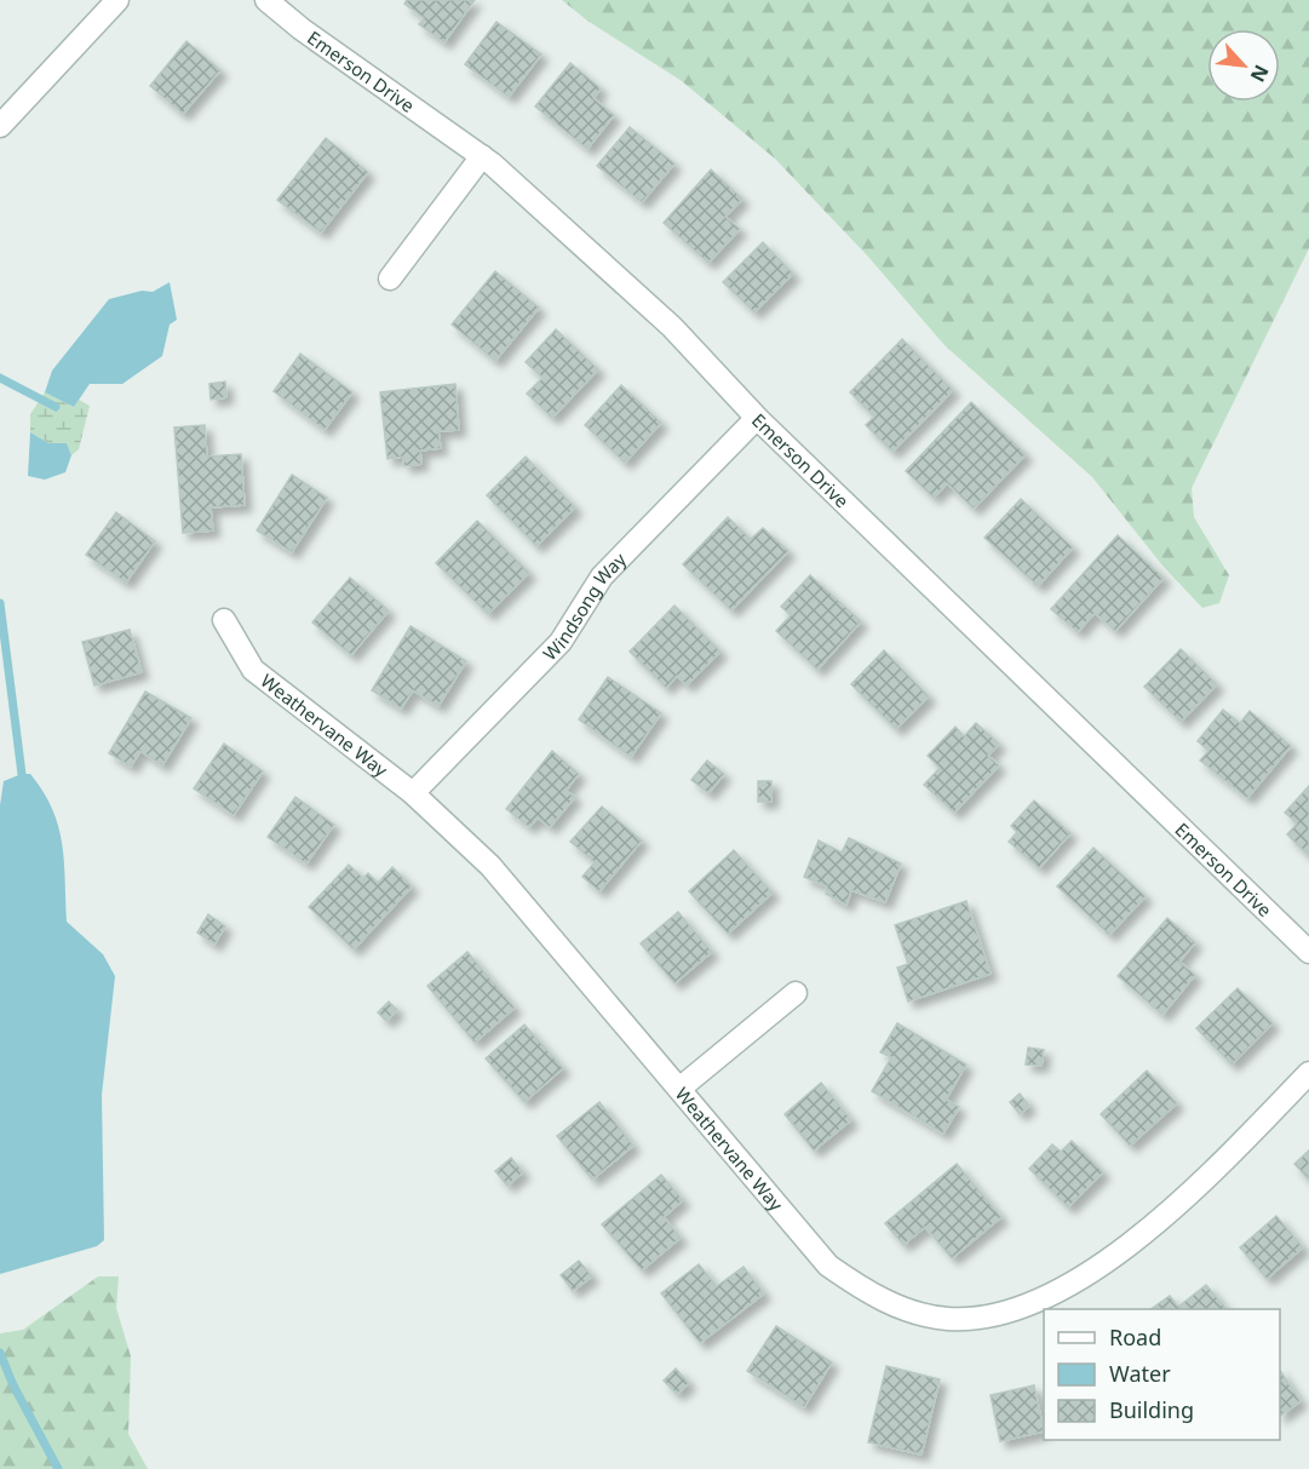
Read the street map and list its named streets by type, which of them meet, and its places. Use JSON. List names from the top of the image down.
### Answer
{
  "streets": {
    "street": ["Emerson Drive", "Windsong Way", "Weathervane Way"]
  },
  "crossings": [
    ["Emerson Drive", "Windsong Way"],
    ["Windsong Way", "Weathervane Way"]
  ],
  "legend": ["Road", "Water", "Building"],
  "north": "bottom right"
}
